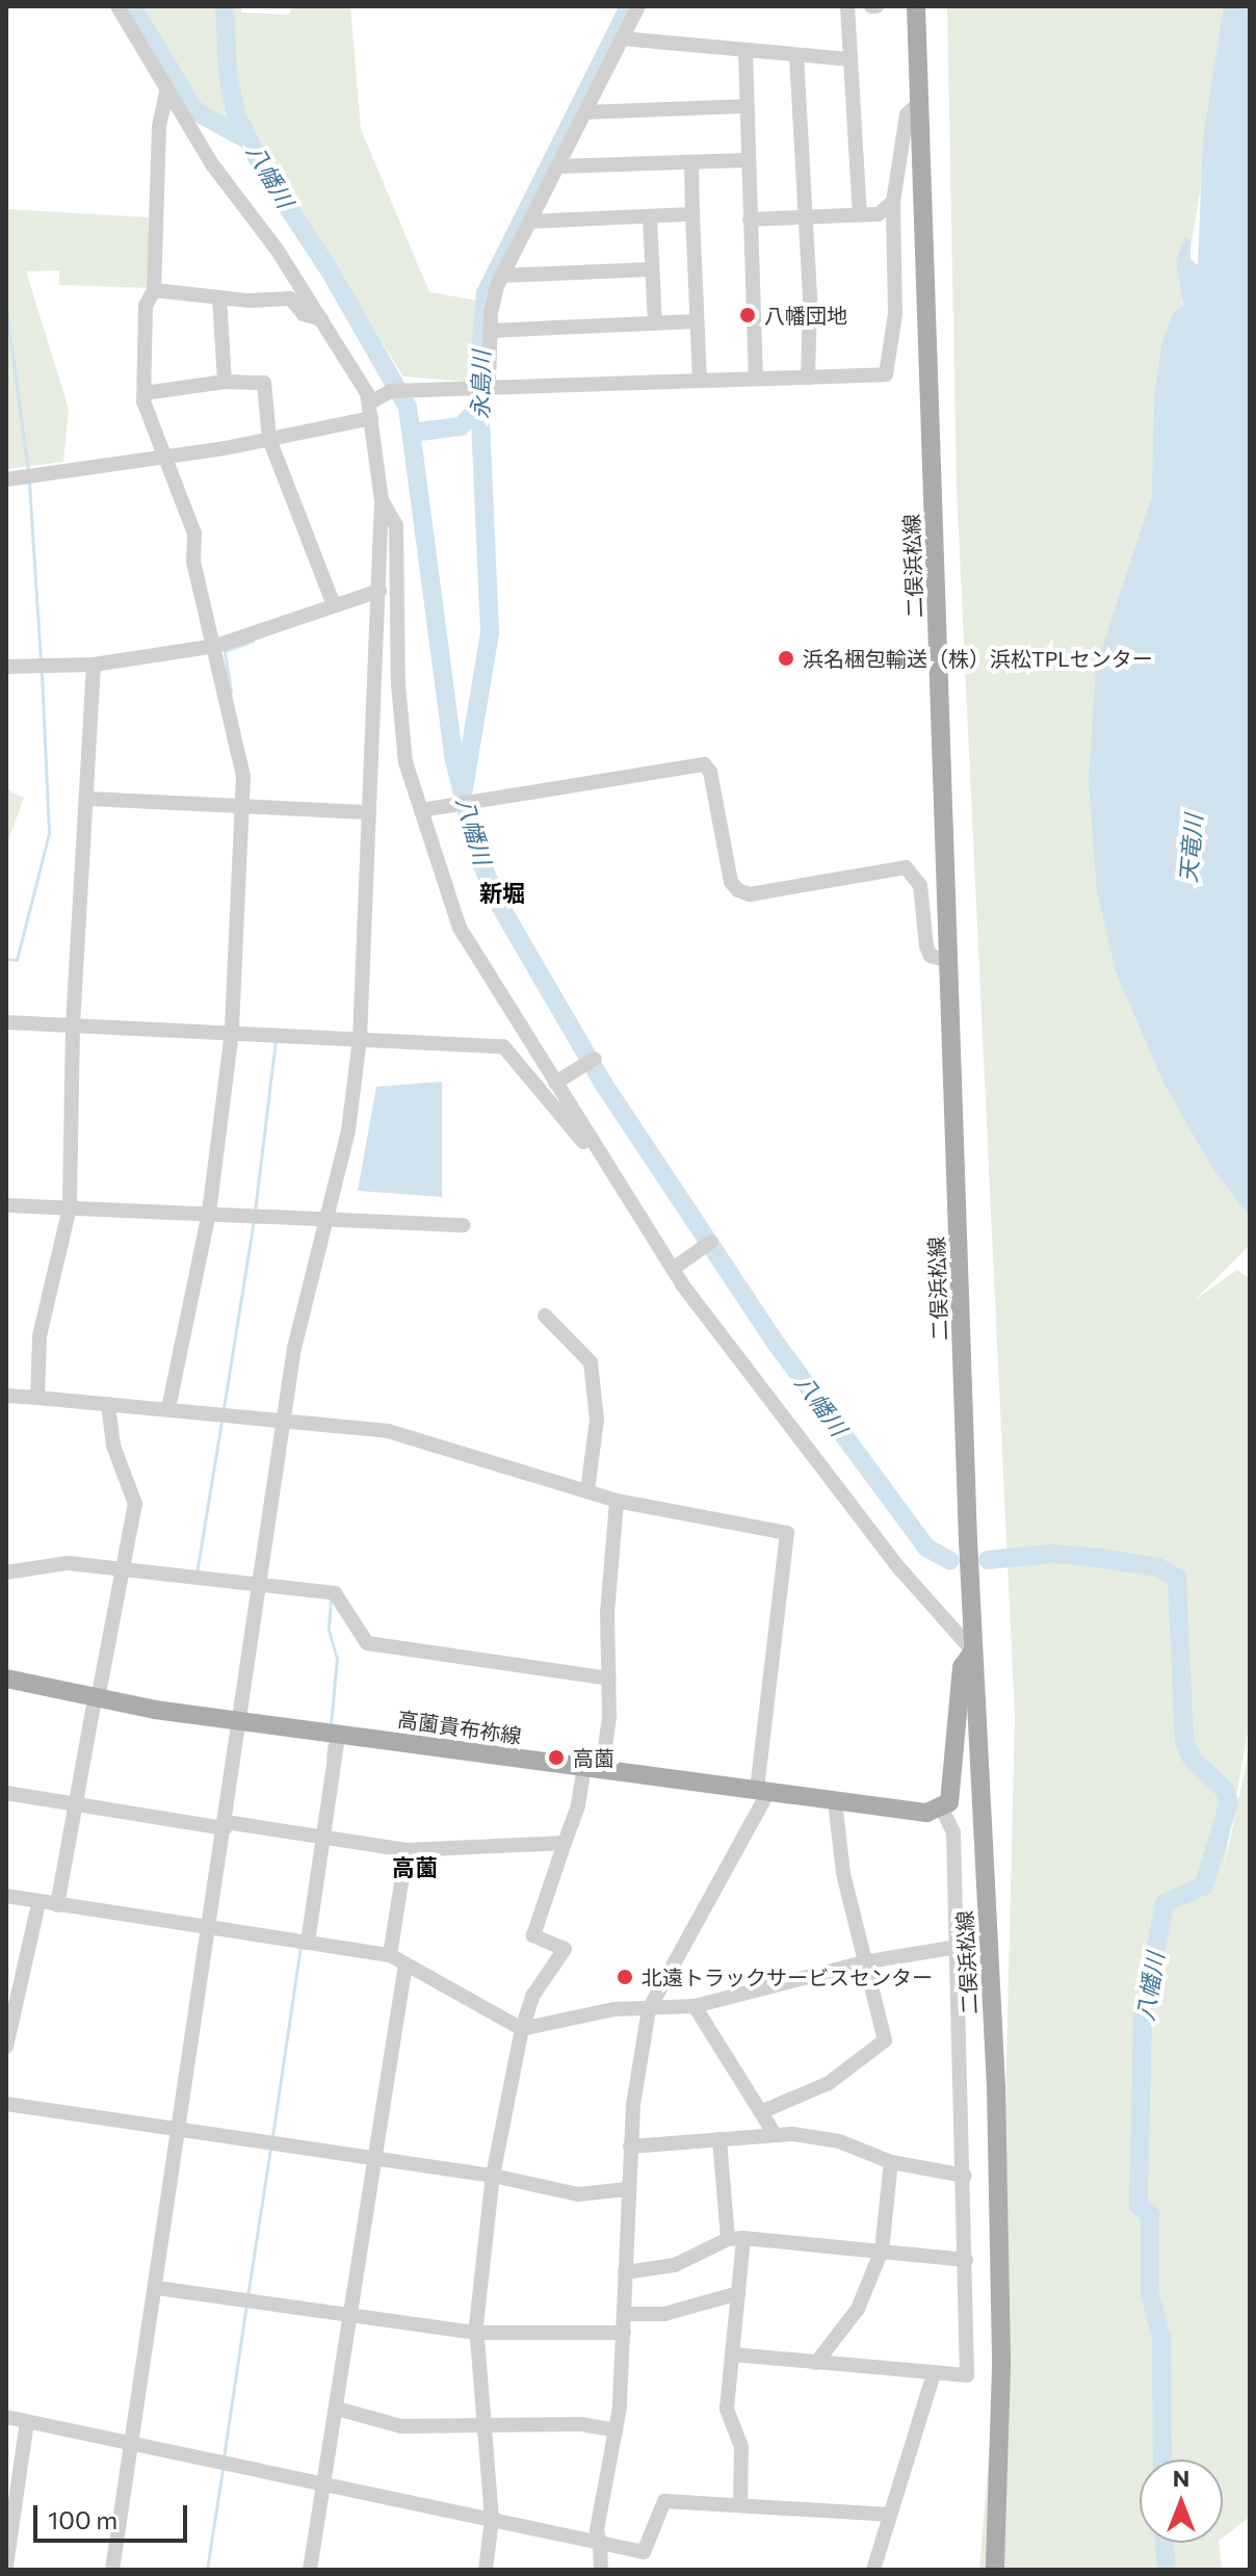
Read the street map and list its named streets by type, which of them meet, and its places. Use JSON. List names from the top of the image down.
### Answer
{
  "streets": {
    "main road": ["二俣浜松線", "高薗貴布祢線"]
  },
  "districts": ["新堀", "高薗"],
  "water": ["八幡川", "永島川", "天竜川"],
  "places": [
    "八幡団地",
    "浜名梱包輸送（株）浜松TPLセンター",
    "高薗",
    "北遠トラックサービスセンター"
  ],
  "scale_bar": "100 m",
  "north": "top"
}
